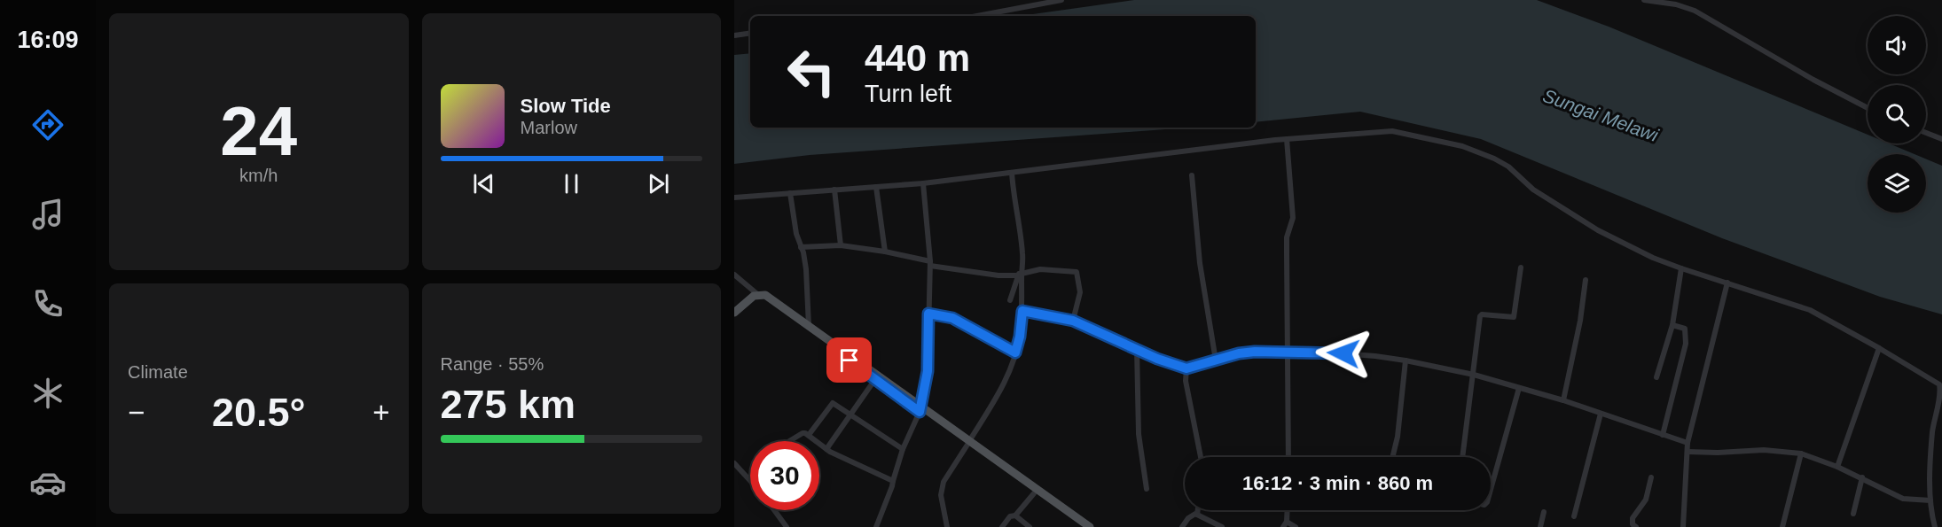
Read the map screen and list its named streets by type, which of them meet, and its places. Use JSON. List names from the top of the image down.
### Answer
{
  "water": ["Sungai Melawi"],
  "page": {
    "tabs": "16:09",
    "tile": [
      ["24", "km/h"],
      "Climate",
      ["Range · 55%", "275 km"]
    ],
    "turn": ["440 m", "Turn left"],
    "song": ["Slow Tide", "Marlow"],
    "heat": ["−", "20.5°", "+"],
    "limit": "30",
    "trip": "16:12 · 3 min · 860 m"
  }
}
